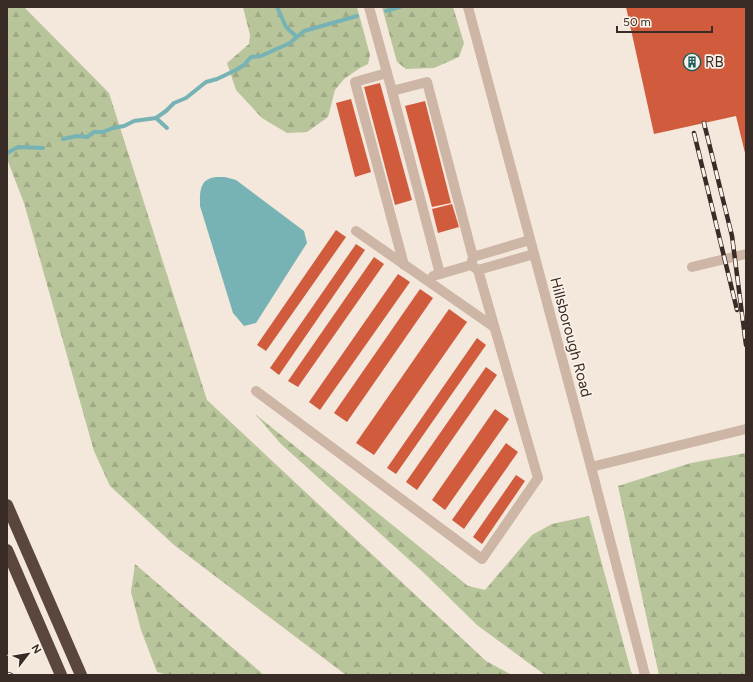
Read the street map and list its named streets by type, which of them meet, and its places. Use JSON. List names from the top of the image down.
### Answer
{
  "streets": {
    "street": ["Hillsborough Road"]
  },
  "places": {
    "building": ["RB"]
  },
  "scale_bar": "50 m",
  "north": "top right"
}
